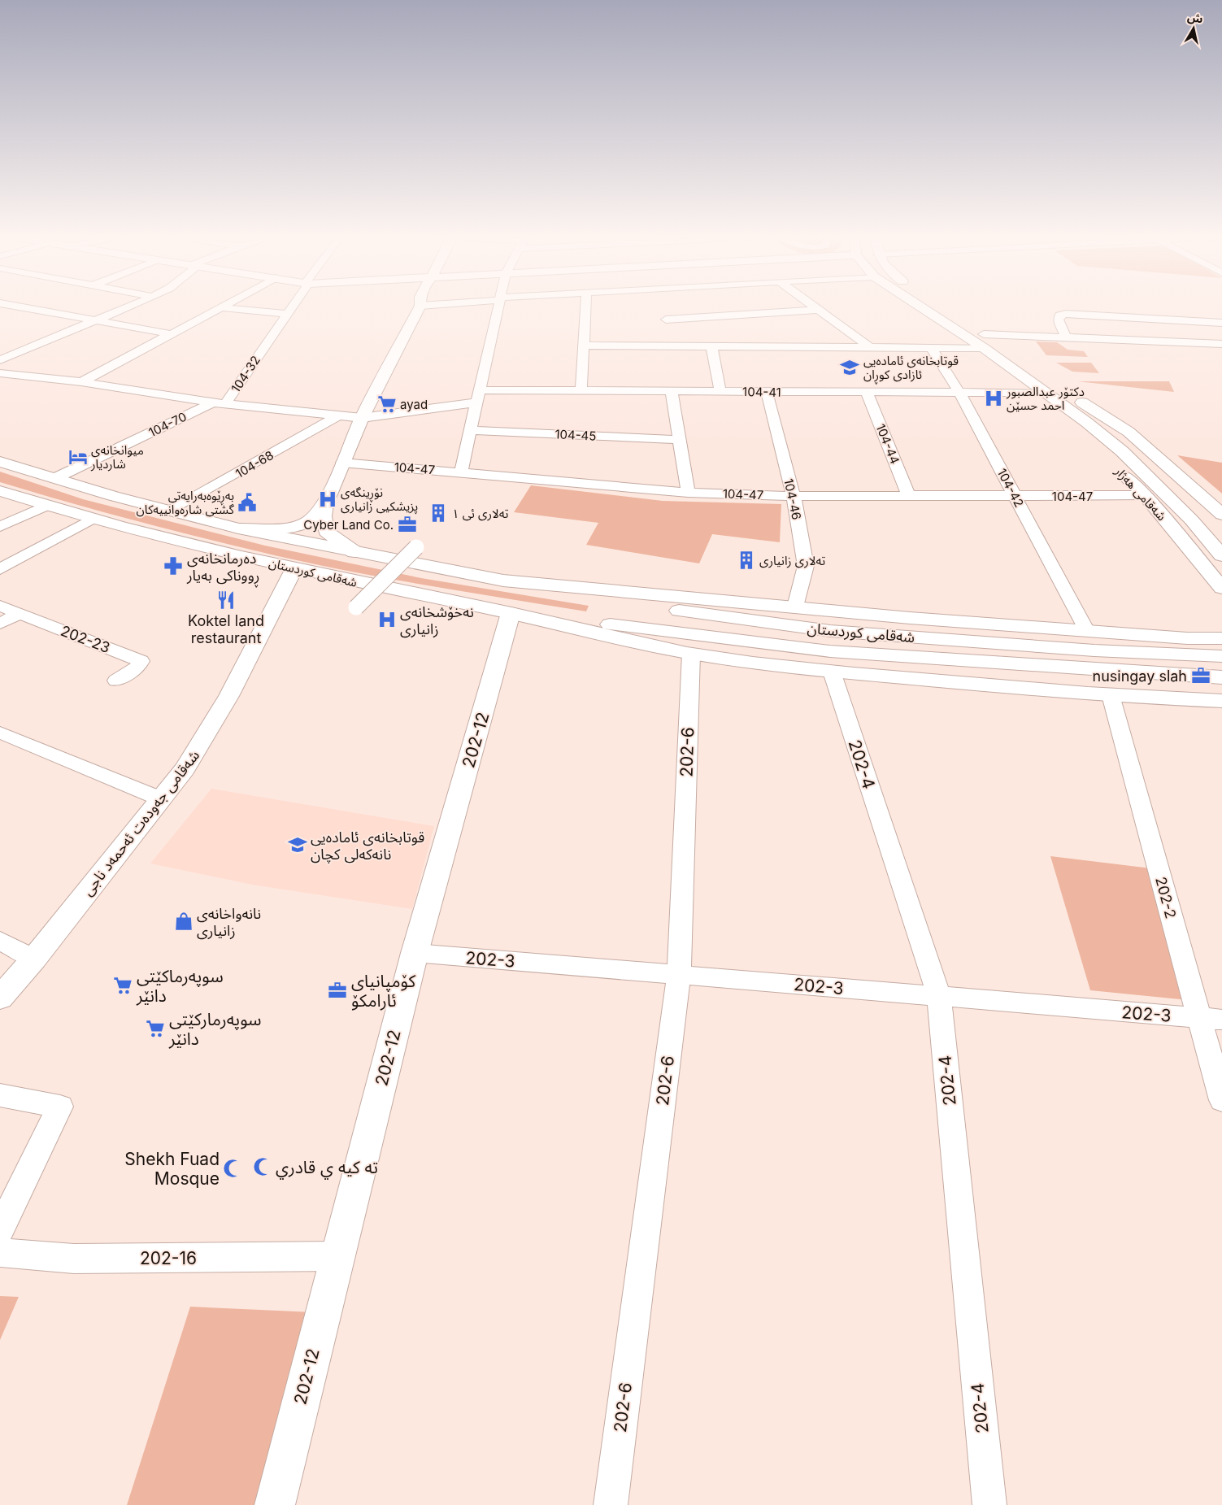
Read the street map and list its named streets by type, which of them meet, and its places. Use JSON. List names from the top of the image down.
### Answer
{
  "streets": {
    "main road": [
      "شەقامی هەژار",
      "شەقامی کوردستان",
      "202-12",
      "شەقامی جەودەت ئەحمەد ناجی"
    ],
    "street": [
      "104-32",
      "104-41",
      "104-70",
      "104-45",
      "104-44",
      "104-68",
      "104-47",
      "104-42",
      "104-46",
      "202-23",
      "202-6",
      "202-4",
      "202-2",
      "202-3",
      "202-16"
    ]
  },
  "crossings": [
    ["104-32", "104-41"],
    ["104-32", "104-70"],
    ["104-41", "104-70"],
    ["104-41", "104-44"],
    ["104-41", "104-68"],
    ["104-41", "104-42"],
    ["104-41", "شەقامی هەژار"],
    ["104-41", "104-46"],
    ["104-70", "شەقامی کوردستان"],
    ["104-44", "104-47"],
    ["104-68", "شەقامی کوردستان"],
    ["104-47", "104-42"],
    ["104-47", "شەقامی هەژار"],
    ["104-47", "104-46"],
    ["104-42", "شەقامی کوردستان"],
    ["104-46", "شەقامی کوردستان"],
    ["شەقامی کوردستان", "202-12"],
    ["شەقامی کوردستان", "202-6"],
    ["شەقامی کوردستان", "202-4"],
    ["شەقامی کوردستان", "شەقامی جەودەت ئەحمەد ناجی"],
    ["شەقامی کوردستان", "202-2"],
    ["202-12", "202-3"],
    ["202-12", "202-16"],
    ["202-6", "202-3"],
    ["202-4", "202-3"],
    ["202-2", "202-3"]
  ],
  "places": {
    "school or university": ["قوتابخانەی ئامادەیی ئازادی کوڕان", "قوتابخانەی ئامادەیی نانەکەلی کچان"],
    "hospital": ["دکتۆر عبدالصبور احمد حسێن", "نۆڕینگەی پزیشکیی زانیاری", "نەخۆشخانەی زانیاری"],
    "supermarket": ["ayad", "سوپەرماكێتی دانێر", "سوپەرمارکێتی دانێر"],
    "hotel": ["میوانخانەی شاردیار"],
    "public building": ["بەڕێوەبەرایەتی گشتی شارەوانییەکان"],
    "building": ["تەلاری ئی ١", "تەلاری زانیاری"],
    "office": ["Cyber Land Co.", "nusingay slah", "کۆمپانیای ئارامکۆ"],
    "pharmacy": ["دەرمانخانەی ڕووناکی بەیار"],
    "restaurant": ["Koktel land restaurant"],
    "shop": ["نانەواخانەی زانیاری"],
    "mosque": ["ته كيه ي قادري", "Shekh Fuad Mosque"]
  },
  "north": "top"
}
